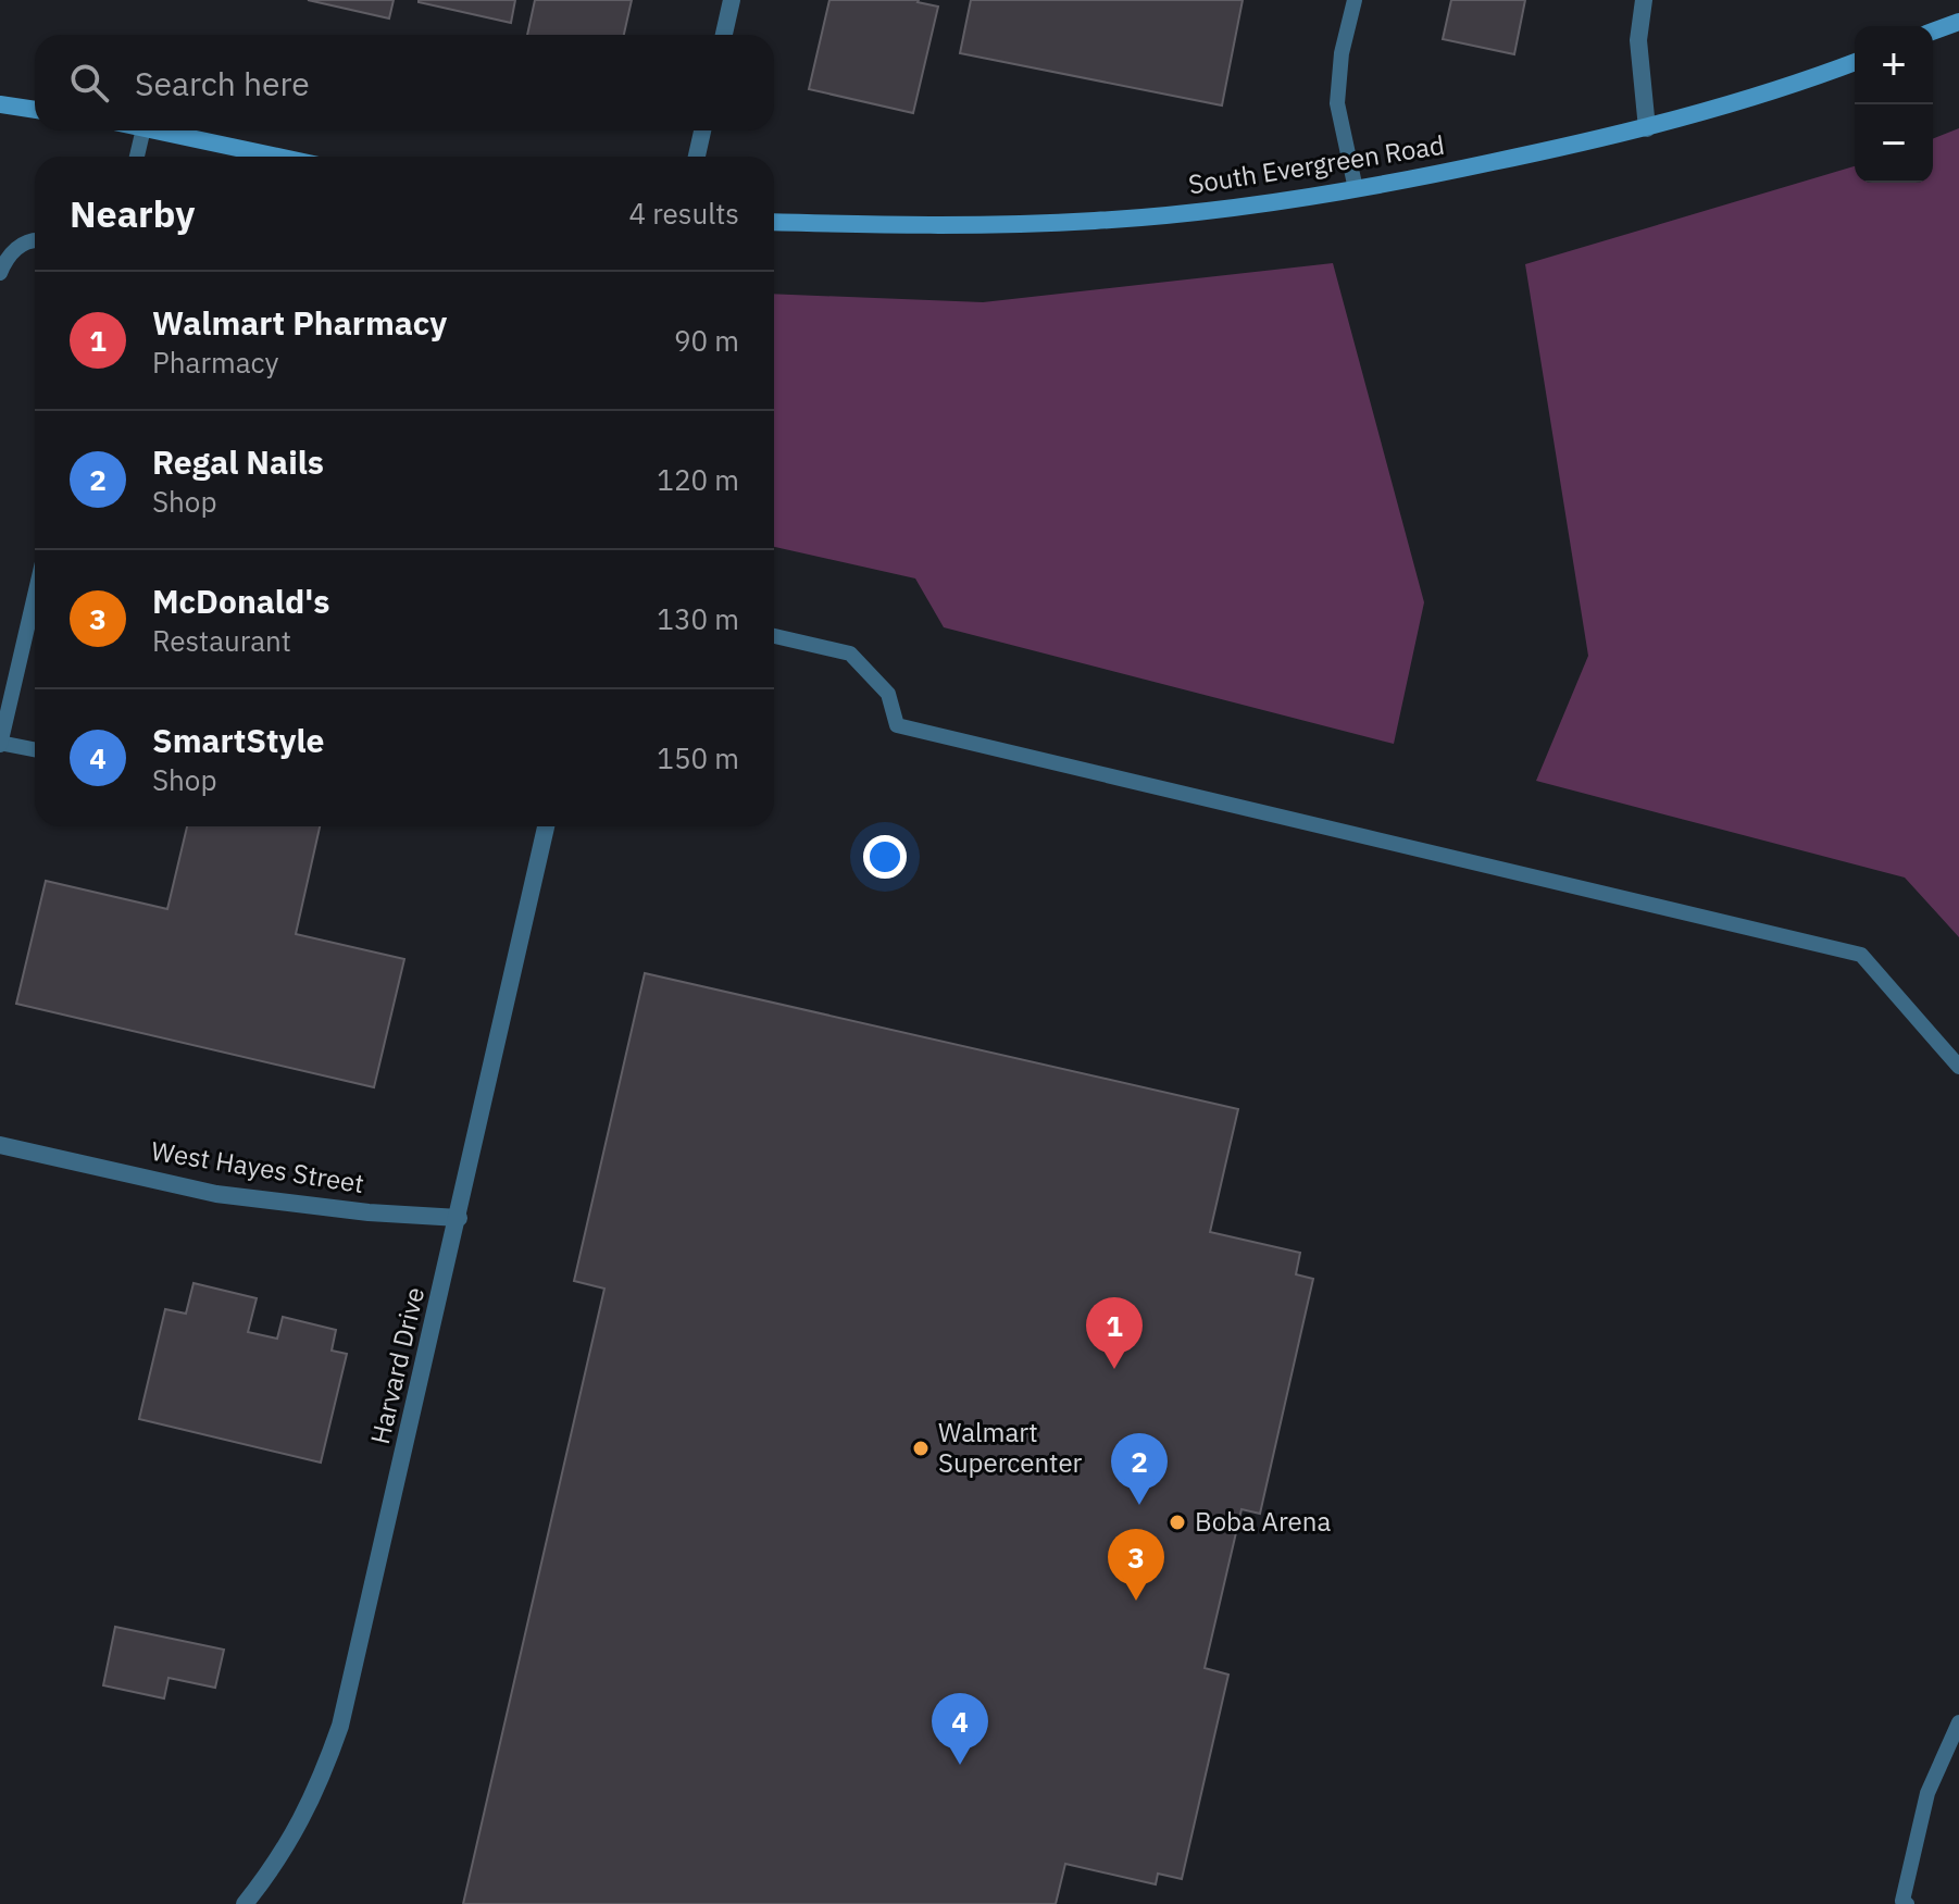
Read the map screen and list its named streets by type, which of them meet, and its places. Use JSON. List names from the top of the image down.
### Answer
{
  "streets": {
    "main road": ["South Evergreen Road"],
    "street": ["West Hayes Street", "Harvard Drive"]
  },
  "crossings": [
    ["West Hayes Street", "Harvard Drive"]
  ],
  "places": ["Walmart Supercenter", "Boba Arena"],
  "page": {
    "map_buttons": ["+", "−"],
    "search": "Search here",
    "heading": ["Nearby", "4 results"],
    "list": [
      {
        "mark": "1",
        "name": "Walmart Pharmacy",
        "note": "Pharmacy",
        "value": "90 m"
      },
      {
        "mark": "2",
        "name": "Regal Nails",
        "note": "Shop",
        "value": "120 m"
      },
      {
        "mark": "3",
        "name": "McDonald's",
        "note": "Restaurant",
        "value": "130 m"
      },
      {
        "mark": "4",
        "name": "SmartStyle",
        "note": "Shop",
        "value": "150 m"
      }
    ],
    "pins": [
      "1",
      "2",
      "3",
      "4"
    ]
  }
}
